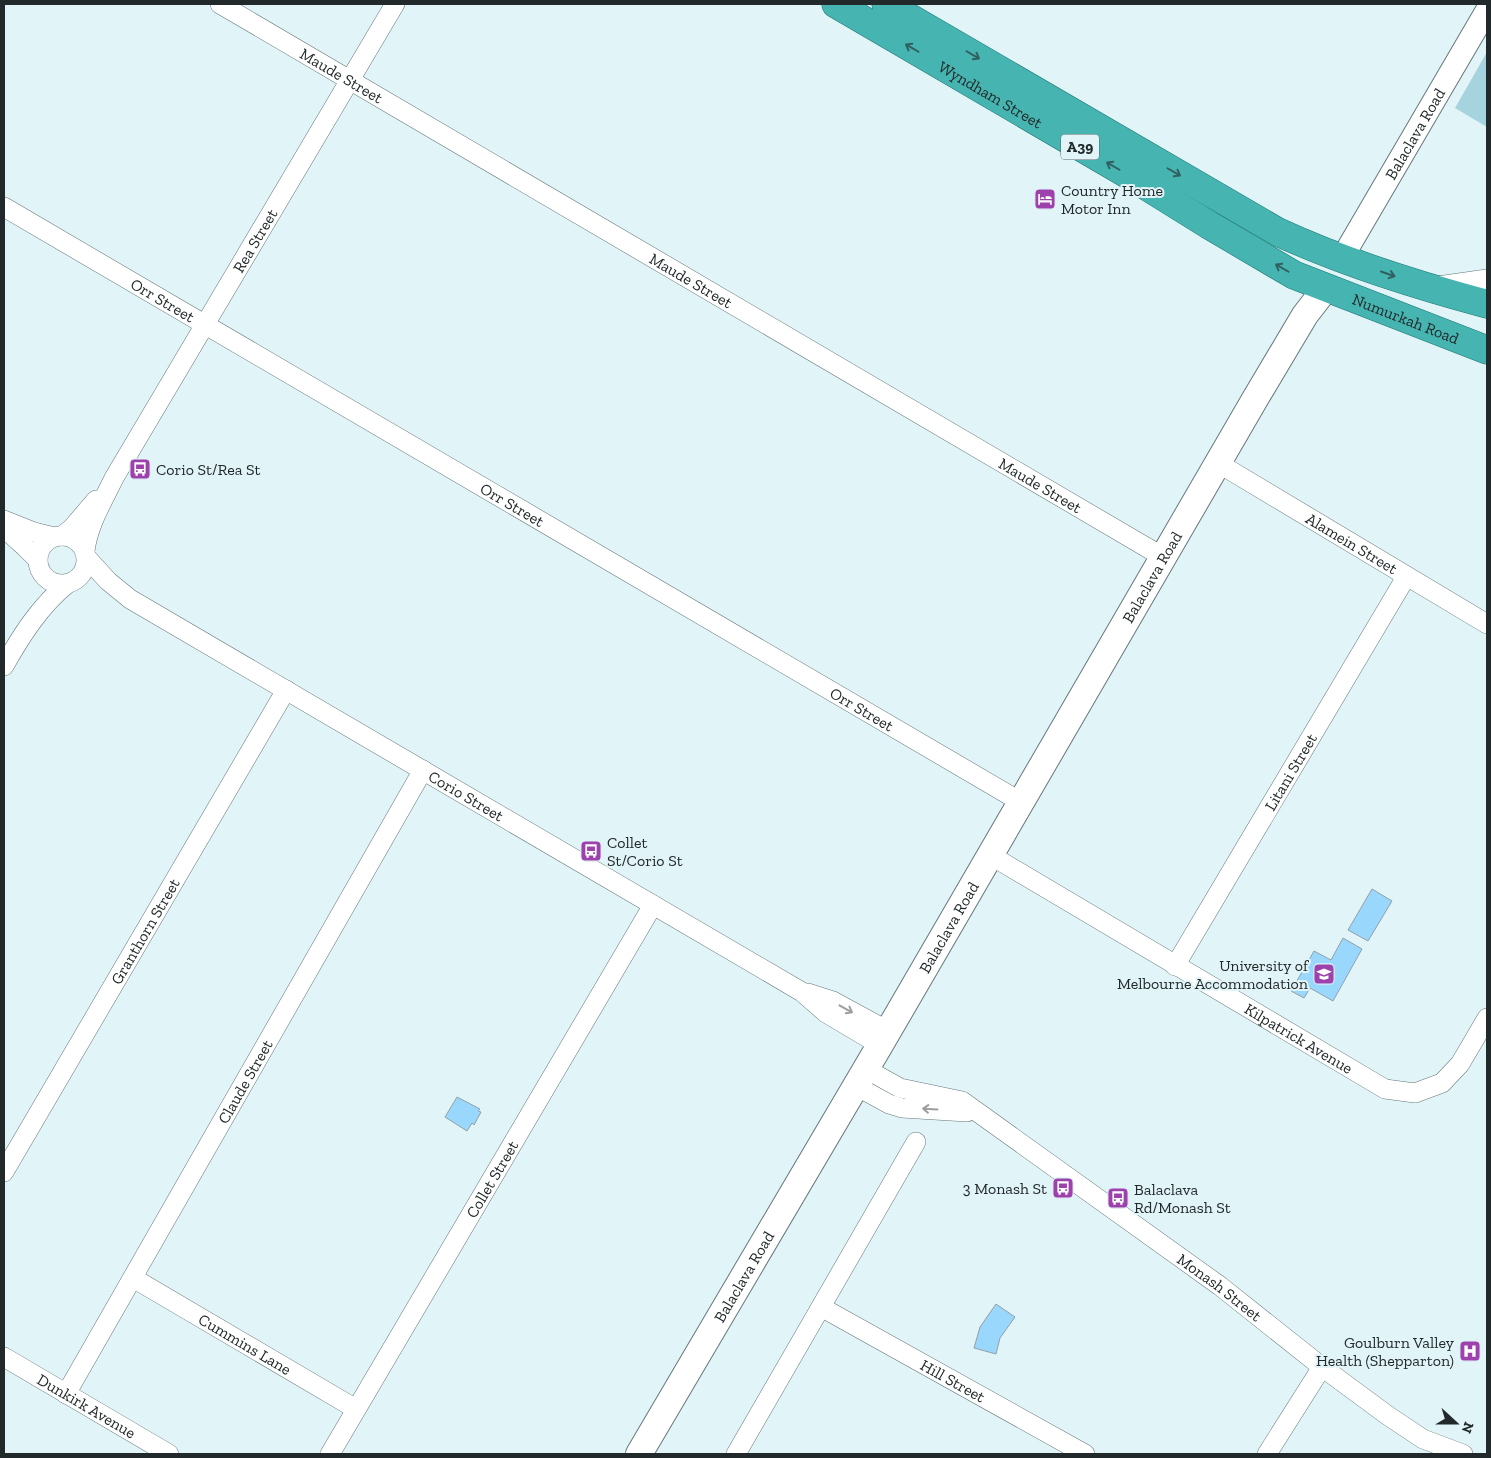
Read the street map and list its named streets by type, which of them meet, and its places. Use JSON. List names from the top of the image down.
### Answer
{
  "streets": {
    "highway": ["Wyndham Street", "A39", "Numurkah Road"],
    "main road": ["Balaclava Road"],
    "street": [
      "Maude Street",
      "Rea Street",
      "Orr Street",
      "Alamein Street",
      "Litani Street",
      "Corio Street",
      "Granthorn Street",
      "Kilpatrick Avenue",
      "Claude Street",
      "Collet Street",
      "Monash Street",
      "Cummins Lane",
      "Hill Street",
      "Dunkirk Avenue"
    ]
  },
  "crossings": [
    ["Maude Street", "Balaclava Road"],
    ["Maude Street", "Rea Street"],
    ["Wyndham Street", "Balaclava Road"],
    ["Wyndham Street", "A39"],
    ["Wyndham Street", "Numurkah Road"],
    ["Balaclava Road", "A39"],
    ["Balaclava Road", "Orr Street"],
    ["Balaclava Road", "Numurkah Road"],
    ["Balaclava Road", "Alamein Street"],
    ["Balaclava Road", "Corio Street"],
    ["Balaclava Road", "Kilpatrick Avenue"],
    ["Balaclava Road", "Monash Street"],
    ["Rea Street", "Orr Street"],
    ["Rea Street", "Corio Street"],
    ["Alamein Street", "Litani Street"],
    ["Litani Street", "Kilpatrick Avenue"],
    ["Corio Street", "Granthorn Street"],
    ["Corio Street", "Claude Street"],
    ["Corio Street", "Collet Street"],
    ["Claude Street", "Cummins Lane"],
    ["Claude Street", "Dunkirk Avenue"],
    ["Collet Street", "Cummins Lane"]
  ],
  "places": {
    "hotel": ["Country Home Motor Inn"],
    "bus stop": [
      "Corio St/Rea St",
      "Collet St/Corio St",
      "3 Monash St",
      "Balaclava Rd/Monash St"
    ],
    "school or university": ["University of Melbourne Accommodation"],
    "hospital": ["Goulburn Valley Health (Shepparton)"]
  },
  "north": "right"
}
